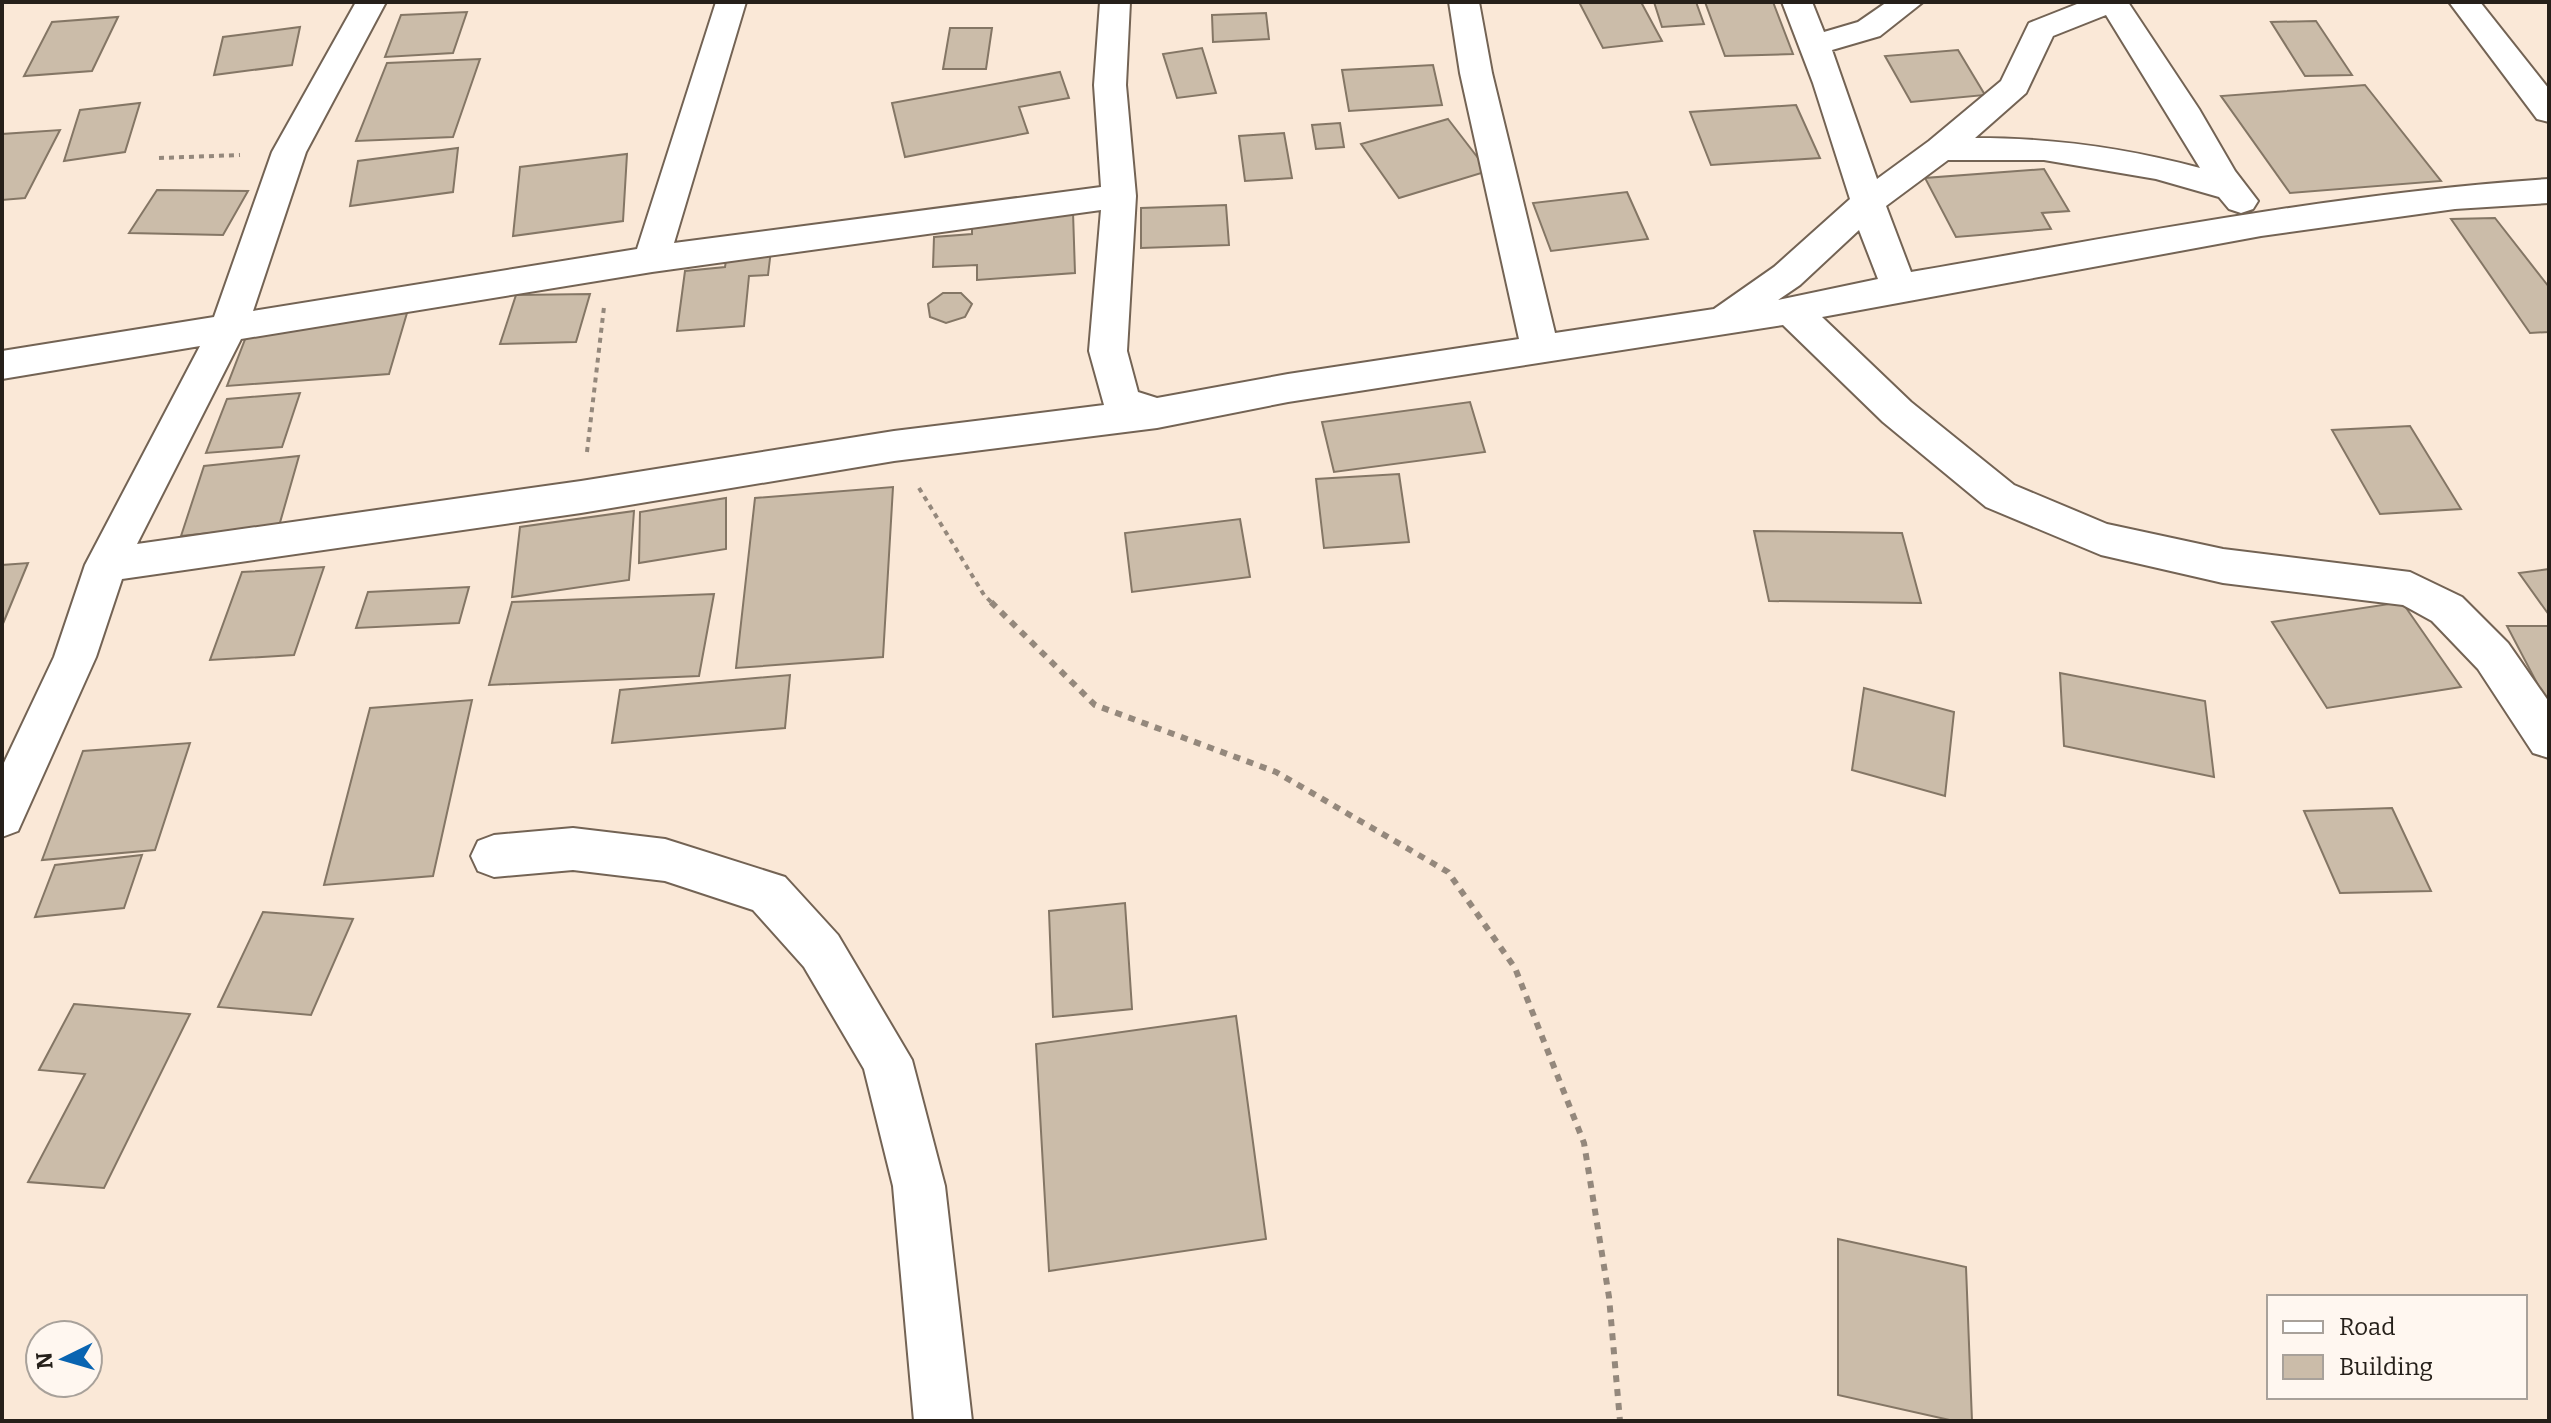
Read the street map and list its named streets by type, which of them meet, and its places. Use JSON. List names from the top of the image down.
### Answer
{
  "legend": ["Road", "Building"],
  "north": "left"
}
